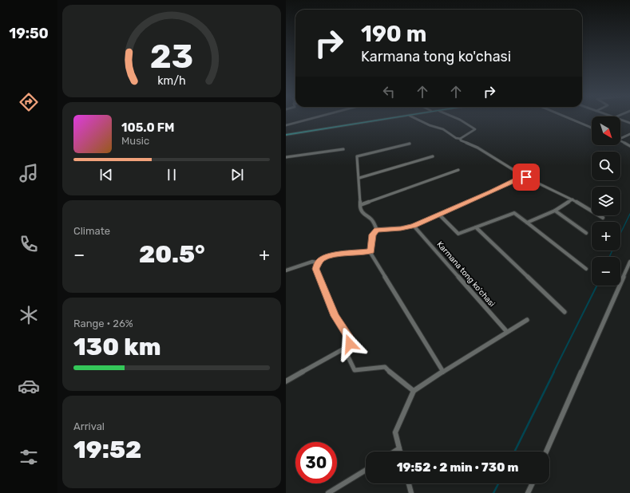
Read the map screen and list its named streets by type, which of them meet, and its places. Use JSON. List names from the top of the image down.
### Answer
{
  "streets": {
    "street": ["Karmana tong ko'chasi"]
  },
  "north": "bottom right",
  "page": {
    "tabs": "19:50",
    "turn": ["190 m", "Karmana tong ko'chasi"],
    "song": ["105.0 FM", "Music"],
    "map_buttons": ["+", "−"],
    "tile": [
      "Climate",
      ["Range · 26%", "130 km"],
      ["Arrival", "19:52"]
    ],
    "heat": ["−", "20.5°", "+"],
    "limit": "30",
    "trip": "19:52 · 2 min · 730 m",
    "gauge": ["23", "km/h"]
  }
}
